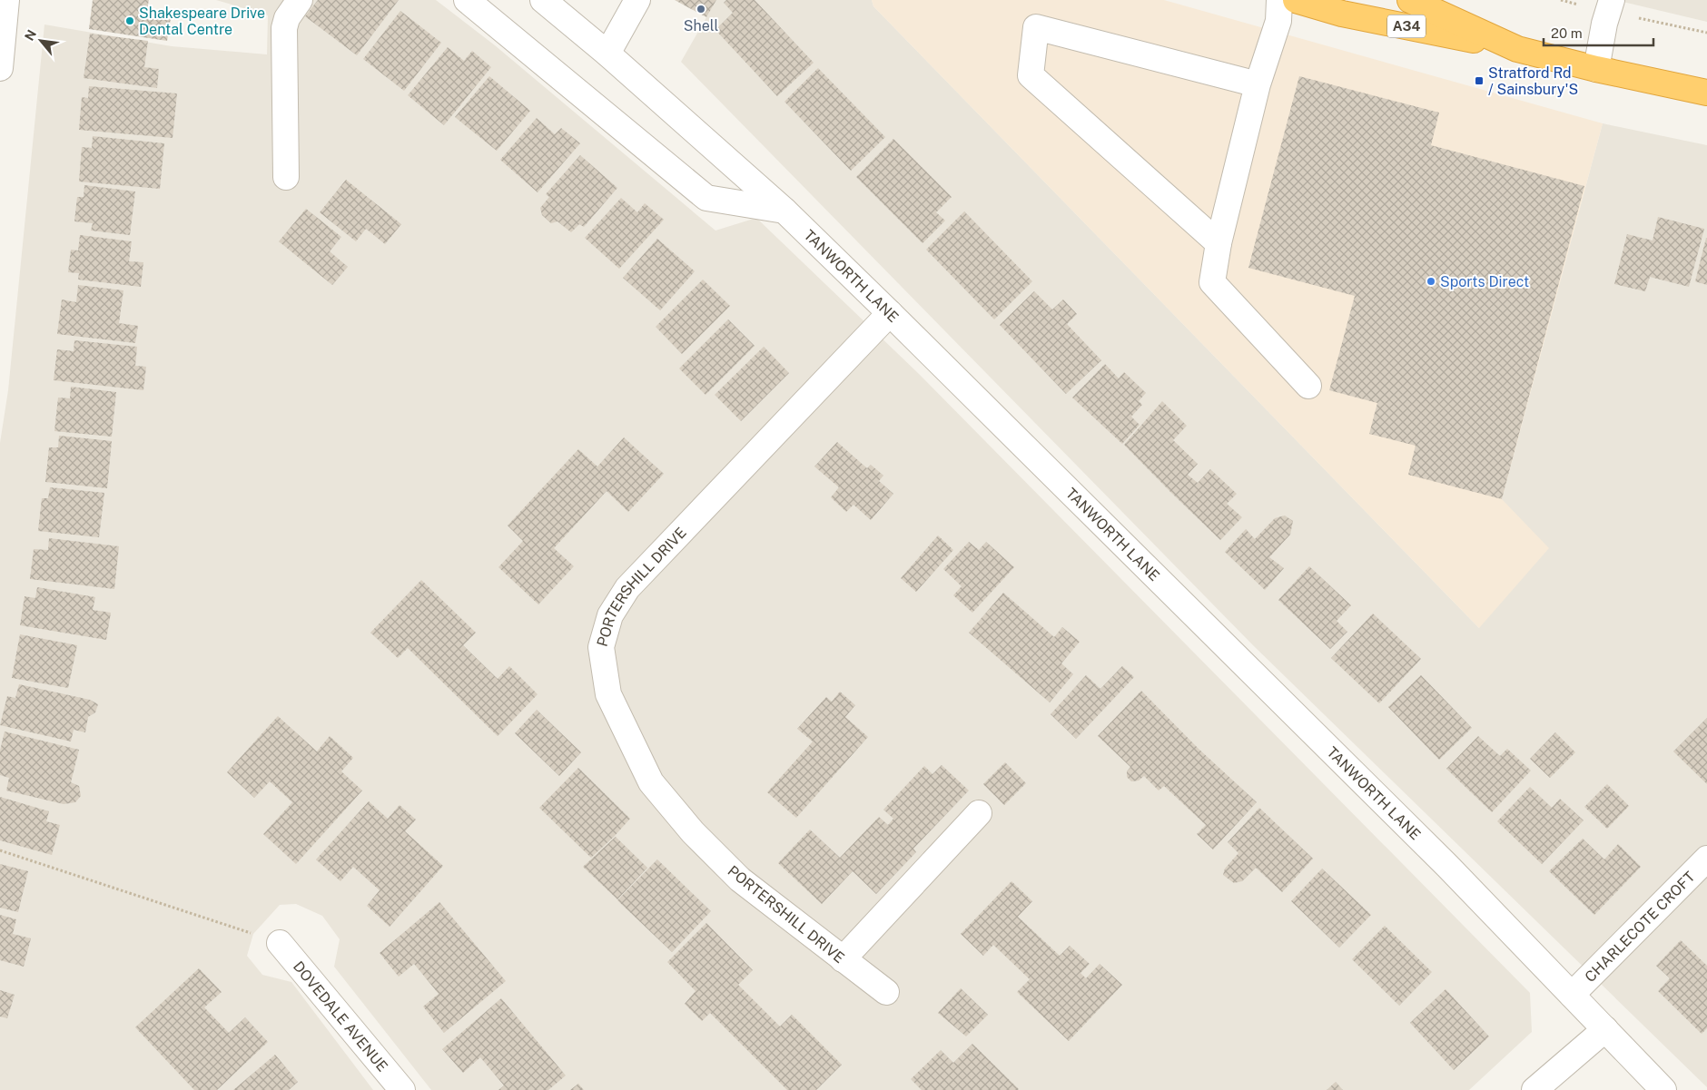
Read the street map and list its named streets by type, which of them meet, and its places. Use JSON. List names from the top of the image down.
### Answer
{
  "streets": {
    "highway": ["A34"],
    "street": [
      "TANWORTH LANE",
      "PORTERSHILL DRIVE",
      "CHARLECOTE CROFT",
      "DOVEDALE AVENUE"
    ]
  },
  "crossings": [
    ["TANWORTH LANE", "PORTERSHILL DRIVE"],
    ["TANWORTH LANE", "CHARLECOTE CROFT"]
  ],
  "places": {
    "other": ["Shell", "Shakespeare Drive Dental Centre", "Sports Direct"],
    "transit": ["Stratford Rd / Sainsbury'S"]
  },
  "scale_bar": "20 m",
  "north": "top left"
}
